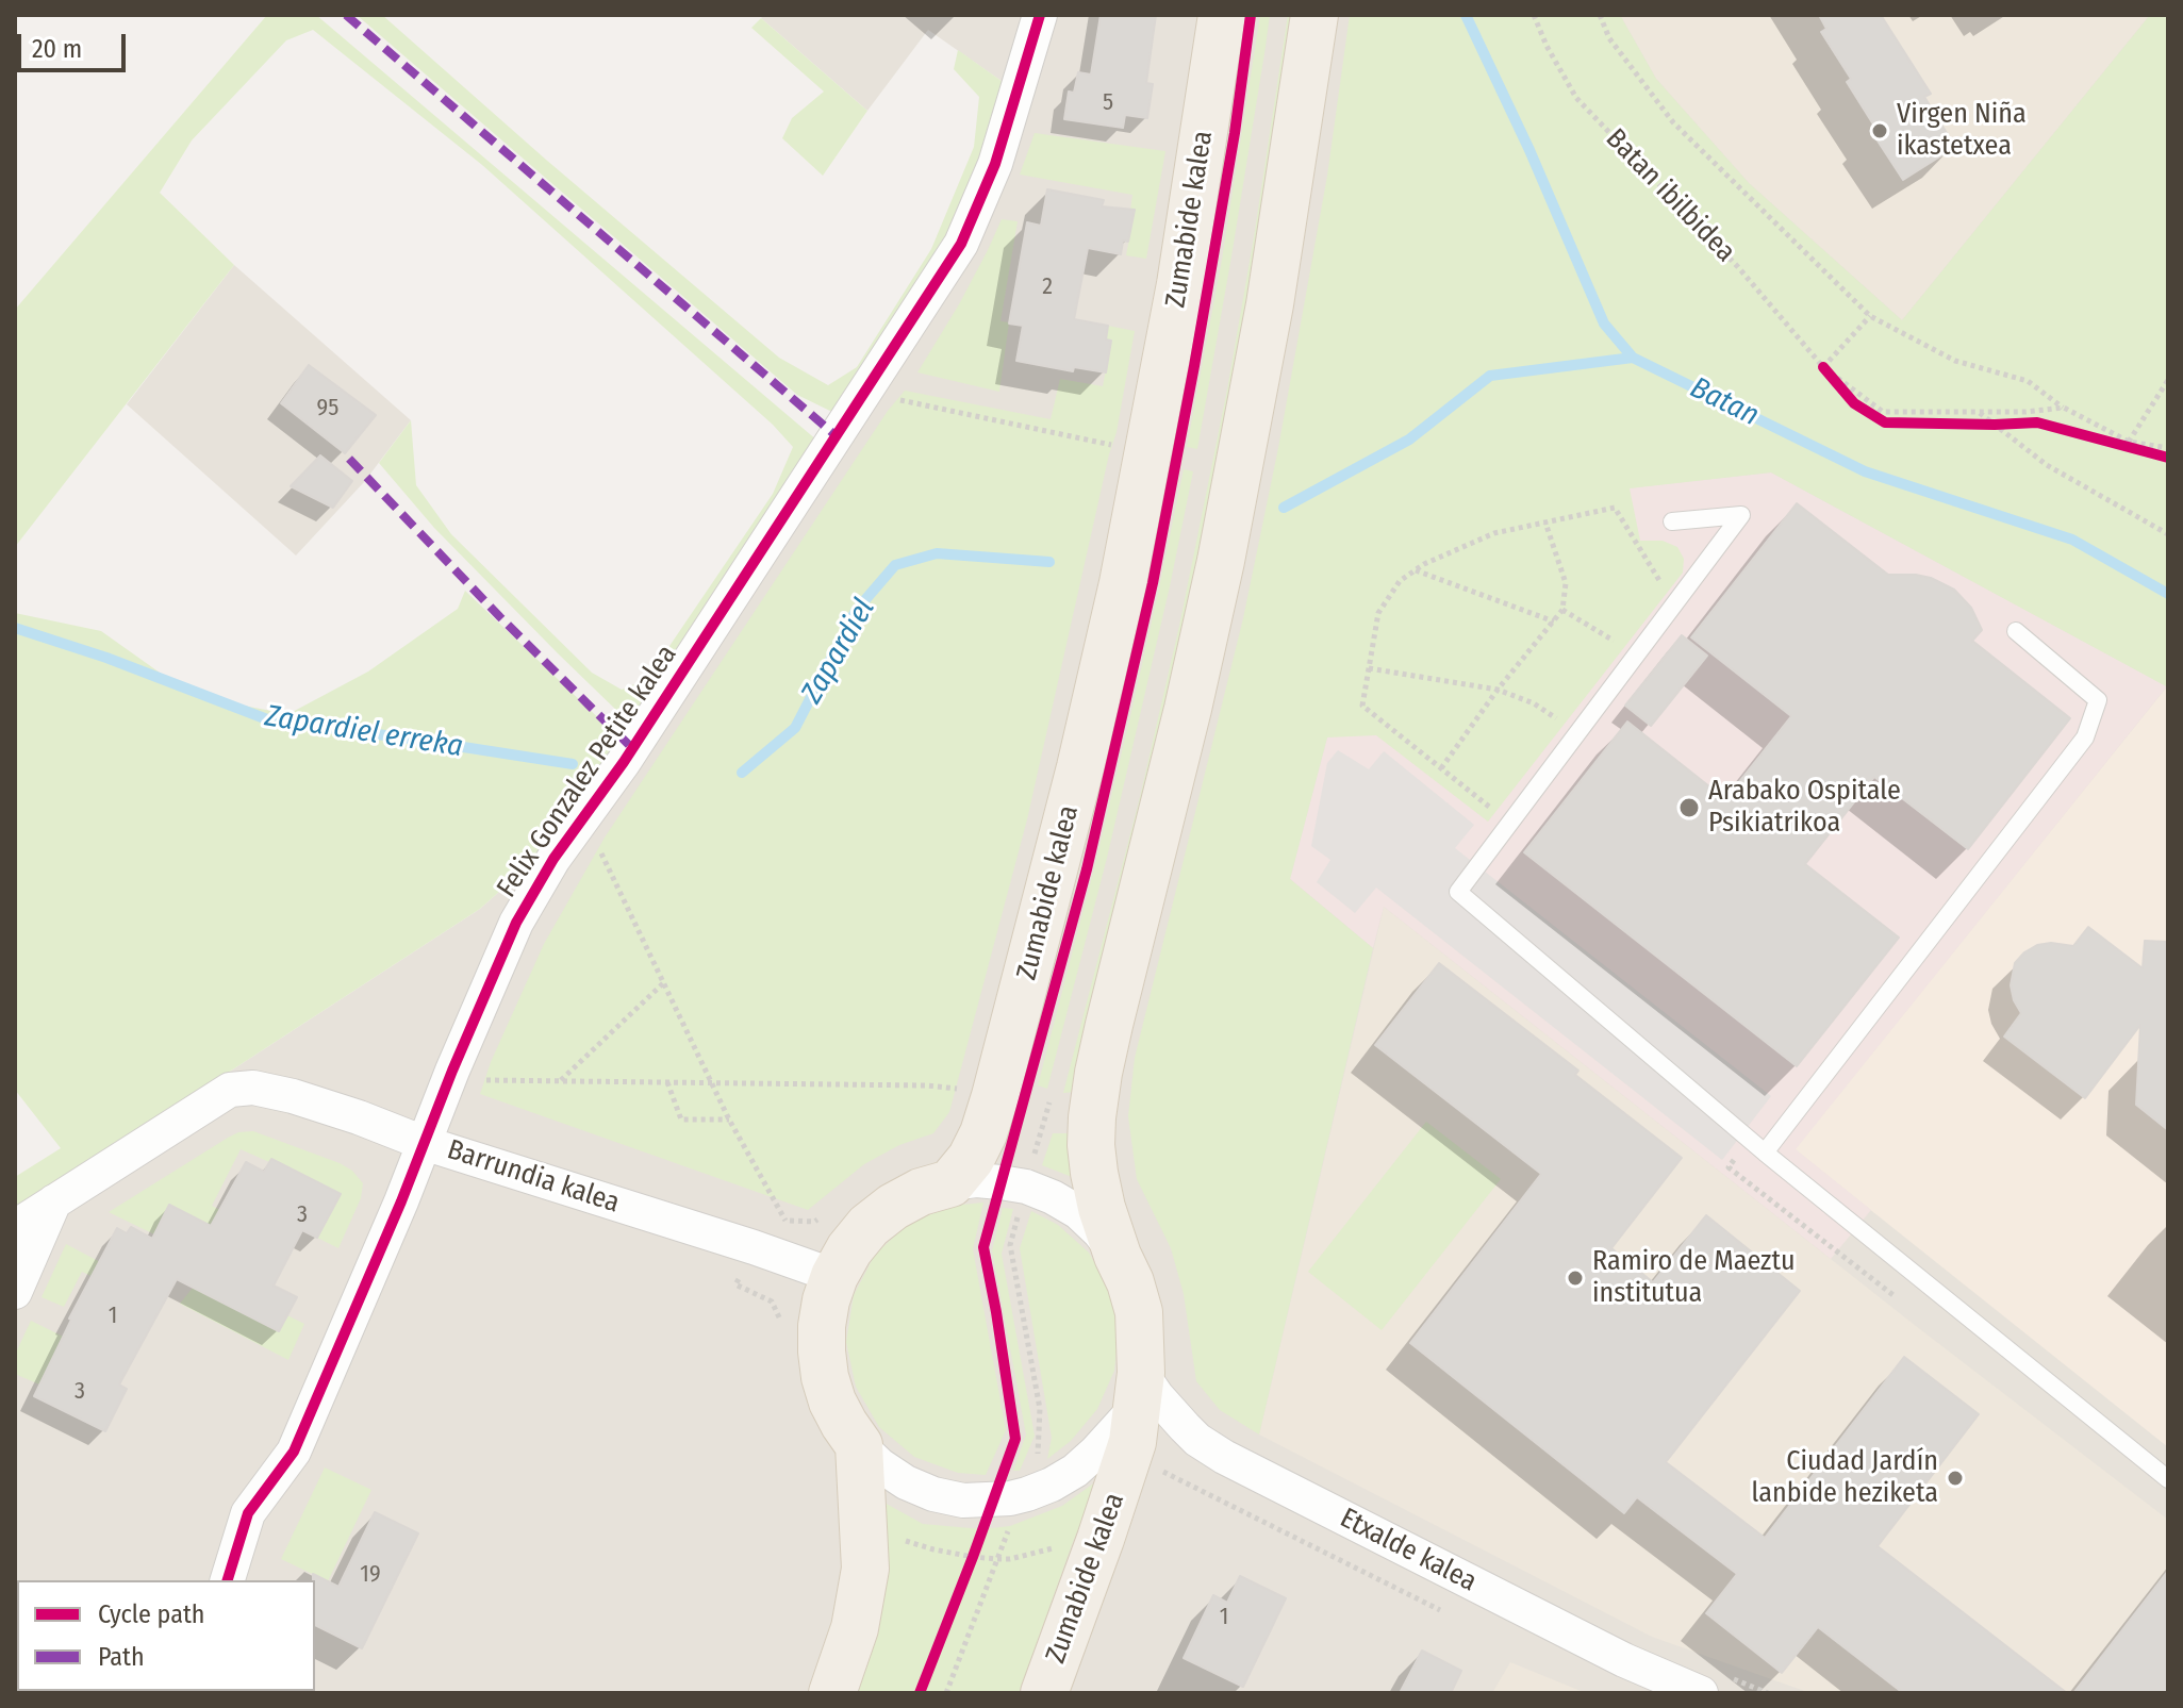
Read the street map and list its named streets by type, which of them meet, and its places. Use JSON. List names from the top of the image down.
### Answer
{
  "streets": {
    "main road": ["Zumabide kalea"],
    "street": ["Felix Gonzalez Petite kalea", "Barrundia kalea", "Etxalde kalea"],
    "path": ["Batan ibilbidea"]
  },
  "crossings": [
    ["Zumabide kalea", "Etxalde kalea"],
    ["Felix Gonzalez Petite kalea", "Barrundia kalea"]
  ],
  "water": ["Batan", "Zapardiel", "Zapardiel erreka"],
  "places": [
    "Virgen Niña ikastetxea",
    "Arabako Ospitale Psikiatrikoa",
    "Ramiro de Maeztu institutua",
    "Ciudad Jardín lanbide heziketa"
  ],
  "house_numbers": [
    "5",
    "2",
    "95",
    "3",
    "1",
    "3",
    "19",
    "1"
  ],
  "legend": ["Cycle path", "Path"],
  "scale_bar": "20 m"
}
